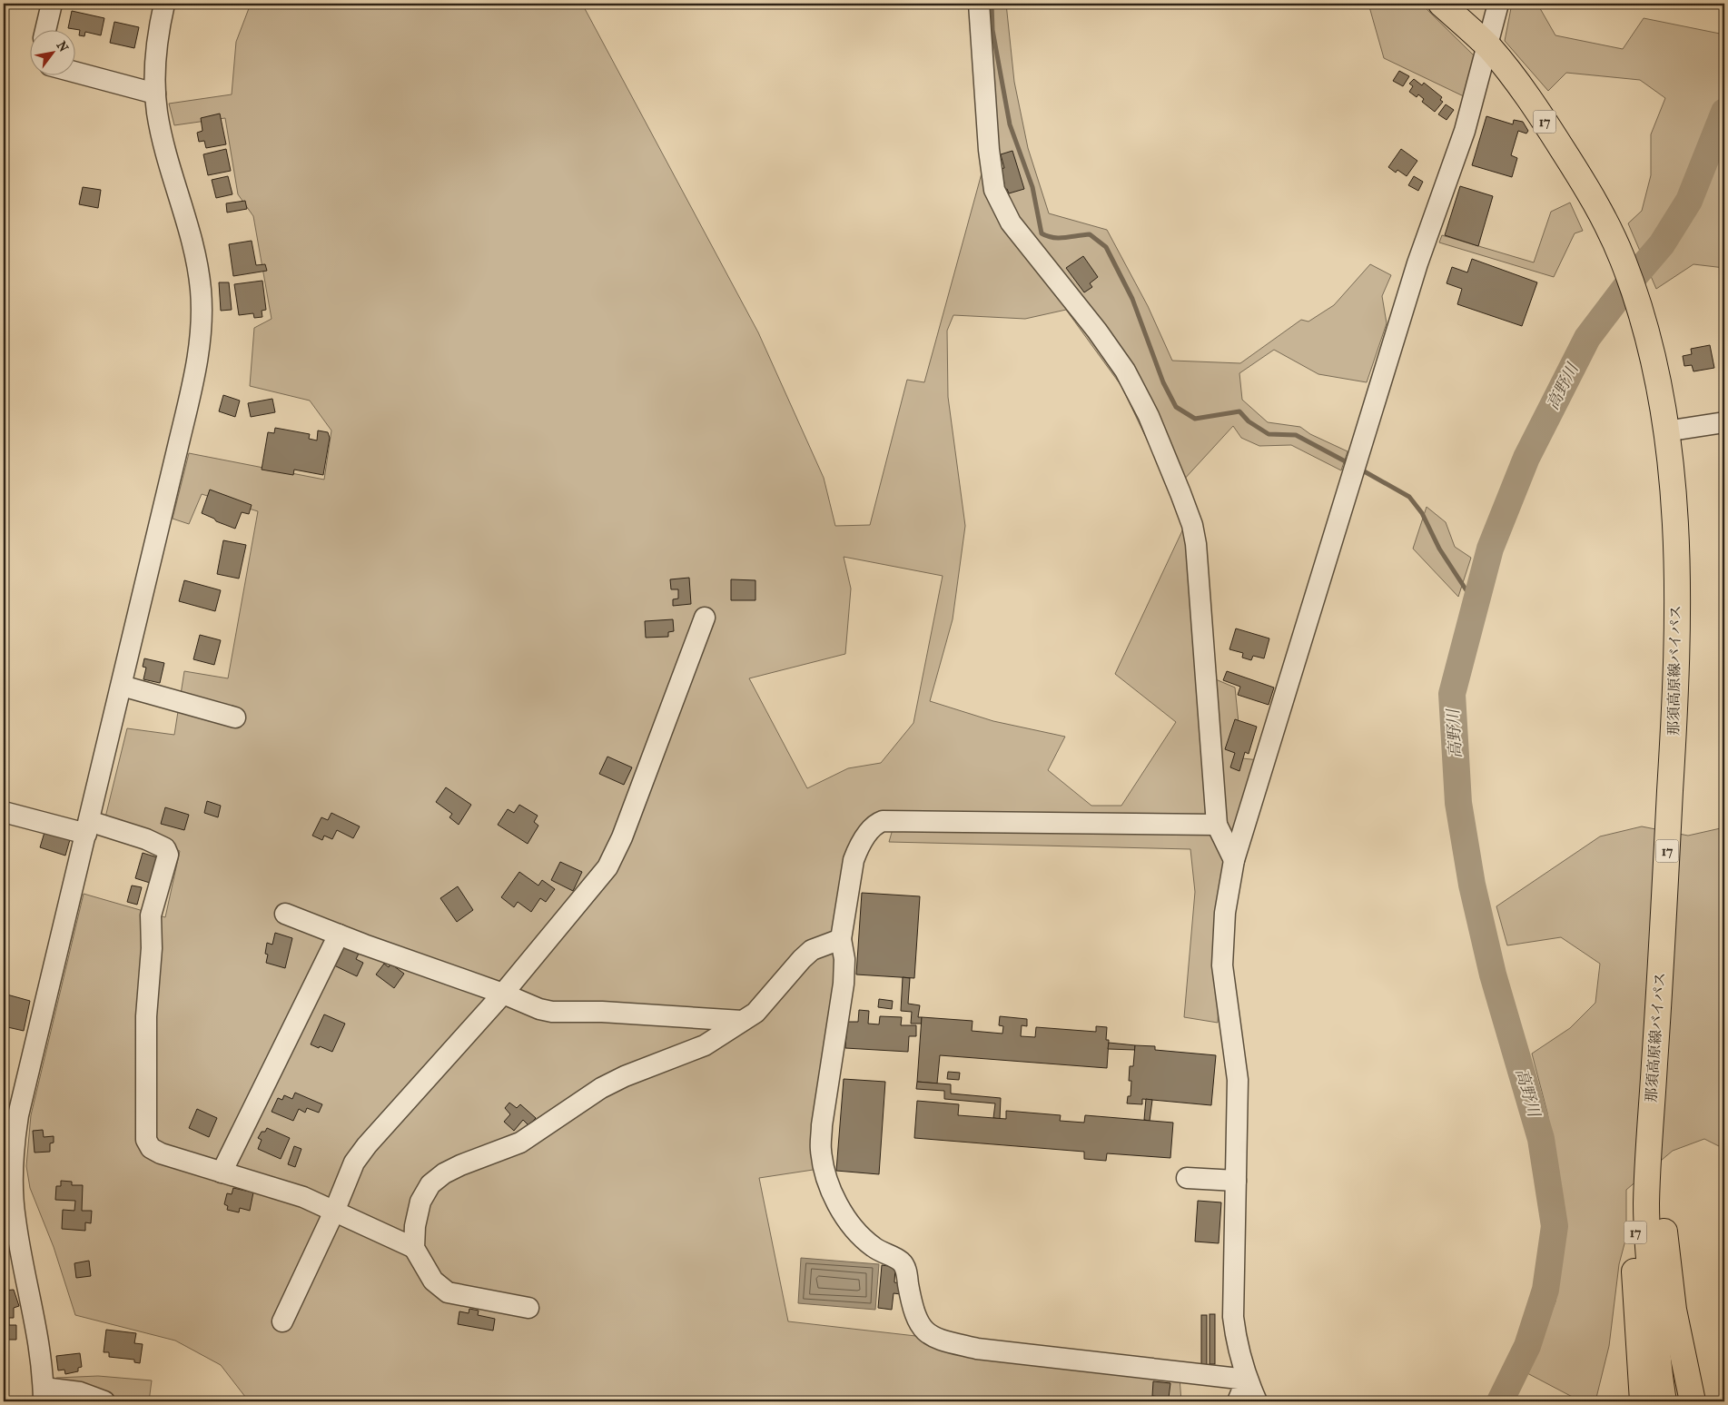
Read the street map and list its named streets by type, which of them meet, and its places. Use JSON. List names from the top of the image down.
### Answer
{
  "streets": {
    "main road": ["17", "那須高原線バイパス"]
  },
  "crossings": [
    ["17", "那須高原線バイパス"]
  ],
  "water": ["高野川"],
  "north": "top right"
}
